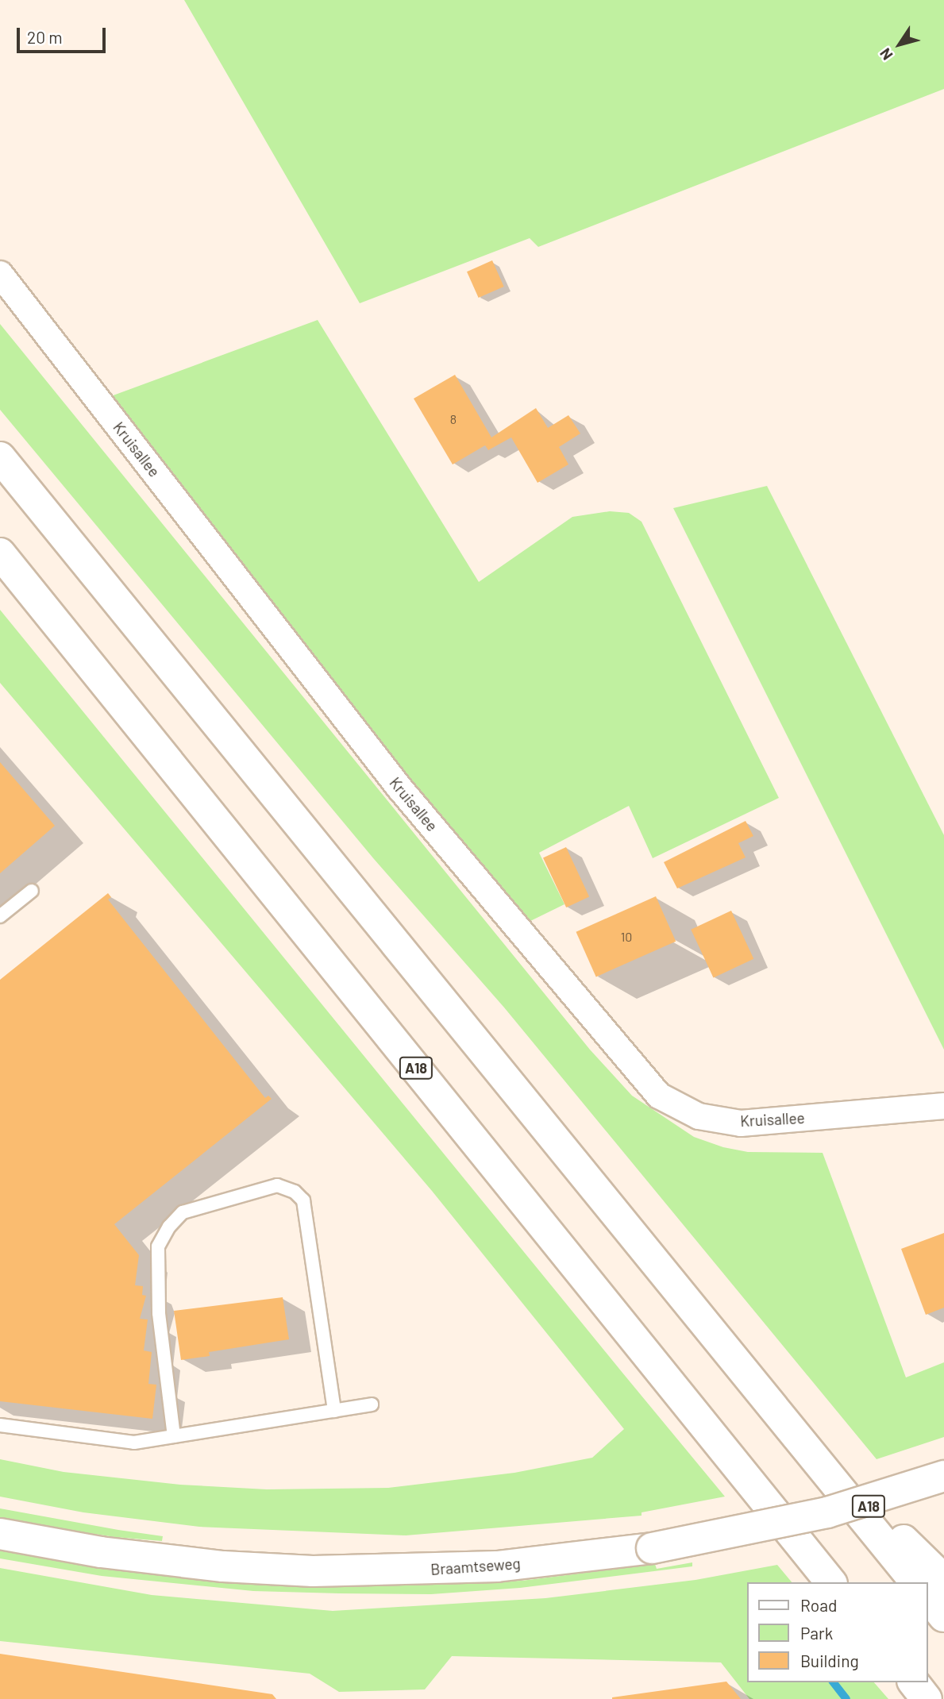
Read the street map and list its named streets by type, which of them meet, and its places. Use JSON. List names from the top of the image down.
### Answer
{
  "streets": {
    "main road": ["A18", "Braamtseweg"],
    "street": ["Kruisallee"]
  },
  "house_numbers": ["8", "10"],
  "legend": ["Road", "Park", "Building"],
  "scale_bar": "20 m",
  "north": "bottom left"
}
